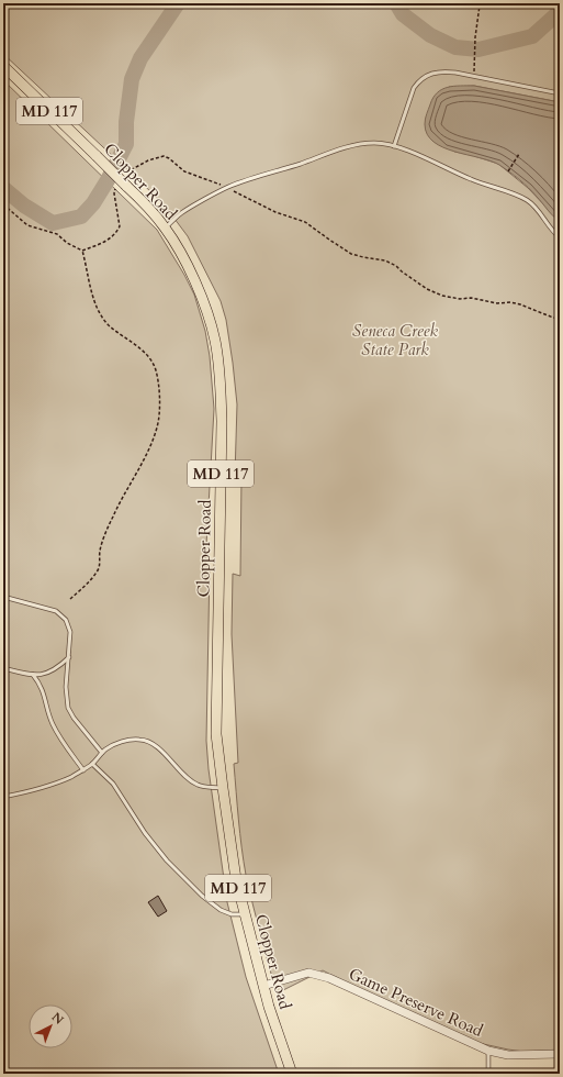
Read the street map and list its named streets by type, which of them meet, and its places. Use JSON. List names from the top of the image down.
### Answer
{
  "streets": {
    "main road": ["MD 117", "Clopper Road"],
    "street": ["Game Preserve Road"]
  },
  "crossings": [
    ["Clopper Road", "Game Preserve Road"]
  ],
  "parks": ["Seneca Creek State Park"],
  "north": "top right"
}
